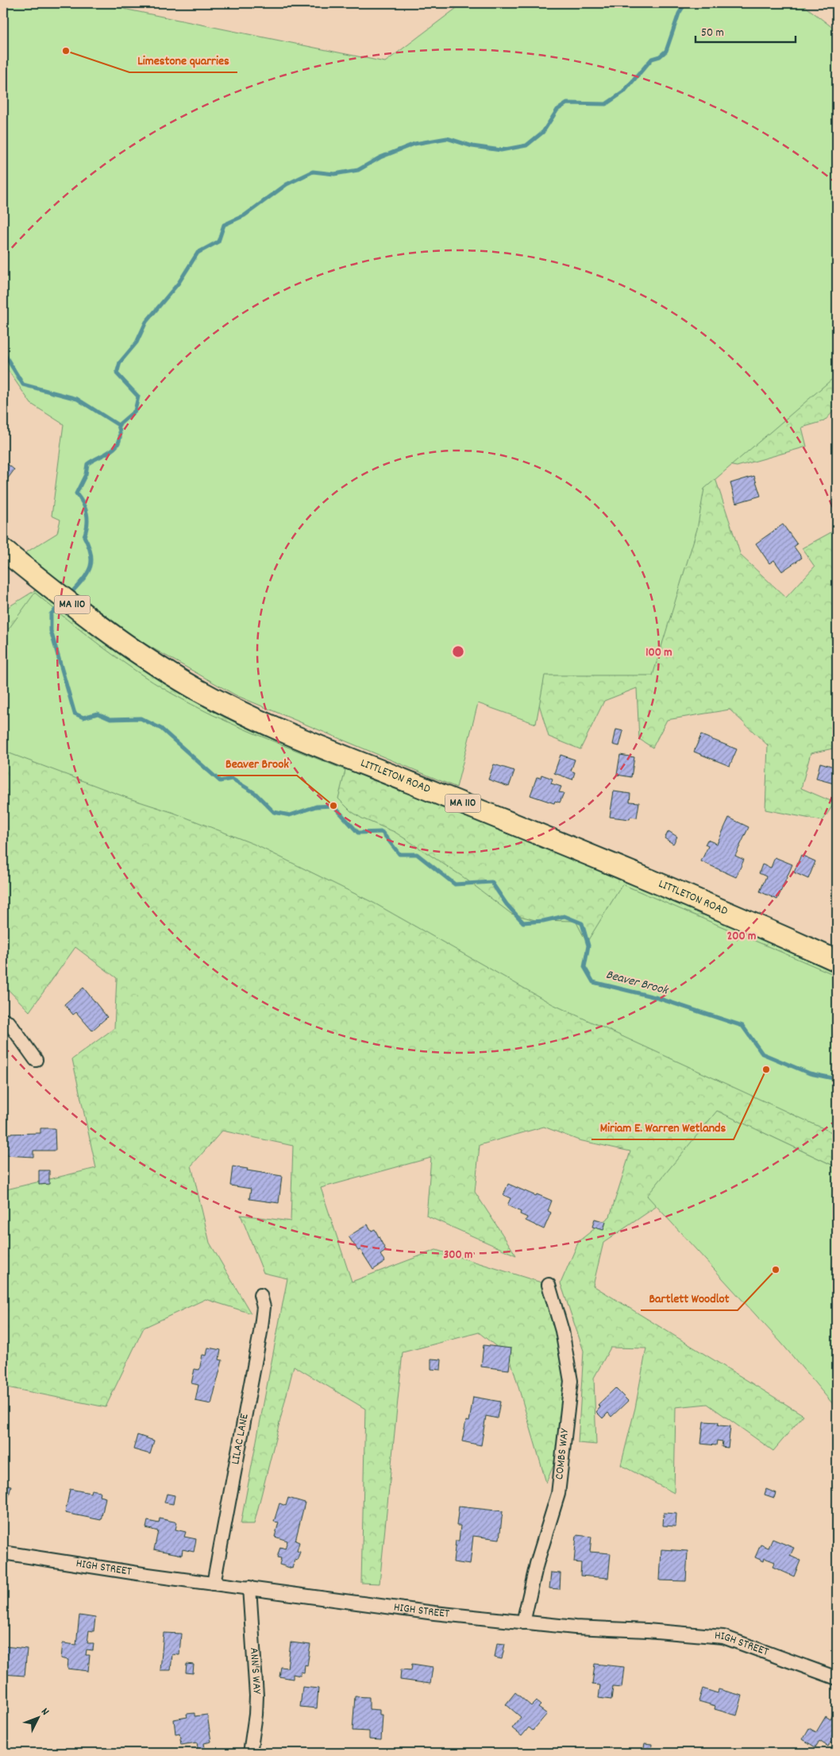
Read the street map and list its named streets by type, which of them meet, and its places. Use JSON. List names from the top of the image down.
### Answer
{
  "streets": {
    "main road": ["MA 110", "LITTLETON ROAD"],
    "street": [
      "LILAC LANE",
      "COMBS WAY",
      "HIGH STREET",
      "ANN'S WAY"
    ]
  },
  "crossings": [
    ["LILAC LANE", "HIGH STREET"],
    ["COMBS WAY", "HIGH STREET"],
    ["HIGH STREET", "ANN'S WAY"]
  ],
  "water": ["Beaver Brook"],
  "places": [
    "Limestone quarries",
    "Beaver Brook",
    "Miriam E. Warren Wetlands",
    "Bartlett Woodlot"
  ],
  "scale_bar": "50 m",
  "north": "top right",
  "rings": ["100 m", "200 m", "300 m"]
}
